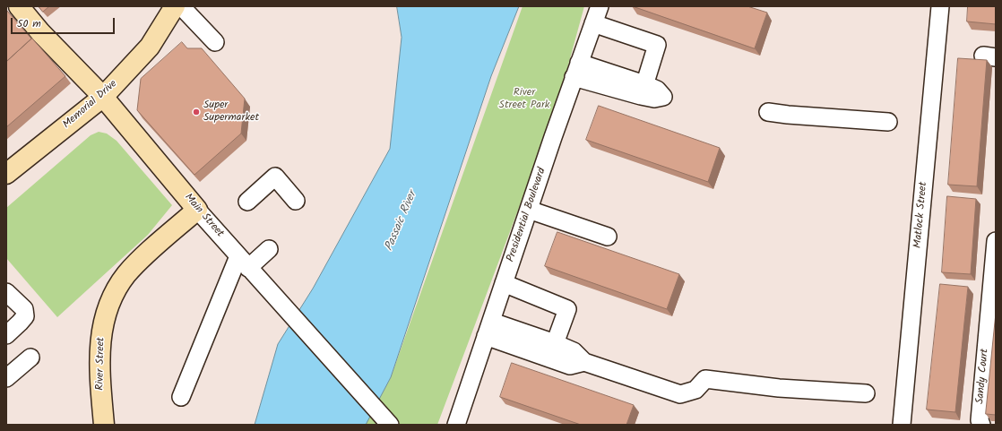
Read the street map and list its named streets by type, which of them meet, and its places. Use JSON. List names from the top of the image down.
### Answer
{
  "streets": {
    "main road": ["Memorial Drive", "Main Street", "River Street"],
    "street": ["Presidential Boulevard", "Matlock Street", "Sandy Court"]
  },
  "crossings": [
    ["Memorial Drive", "Main Street"],
    ["Main Street", "River Street"]
  ],
  "water": ["Passaic River"],
  "parks": ["River Street Park"],
  "places": ["Super Supermarket"],
  "scale_bar": "50 m"
}
